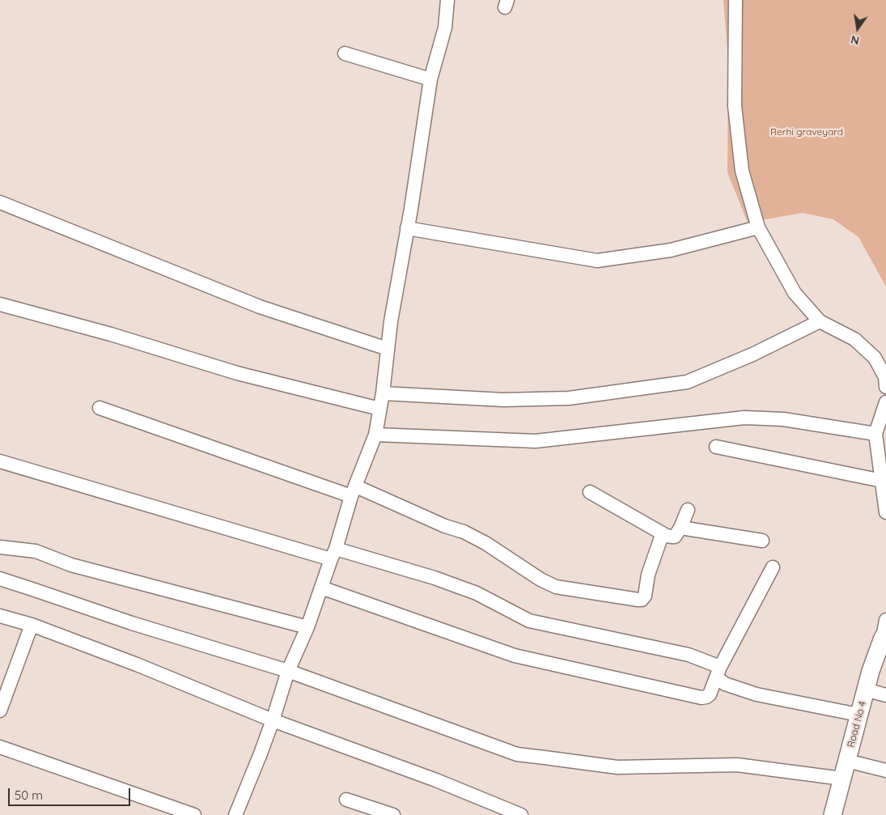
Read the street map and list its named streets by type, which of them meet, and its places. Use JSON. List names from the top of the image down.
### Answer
{
  "streets": {
    "street": ["Road No 4"]
  },
  "parks": ["Rerhi graveyard"],
  "scale_bar": "50 m",
  "north": "bottom"
}
